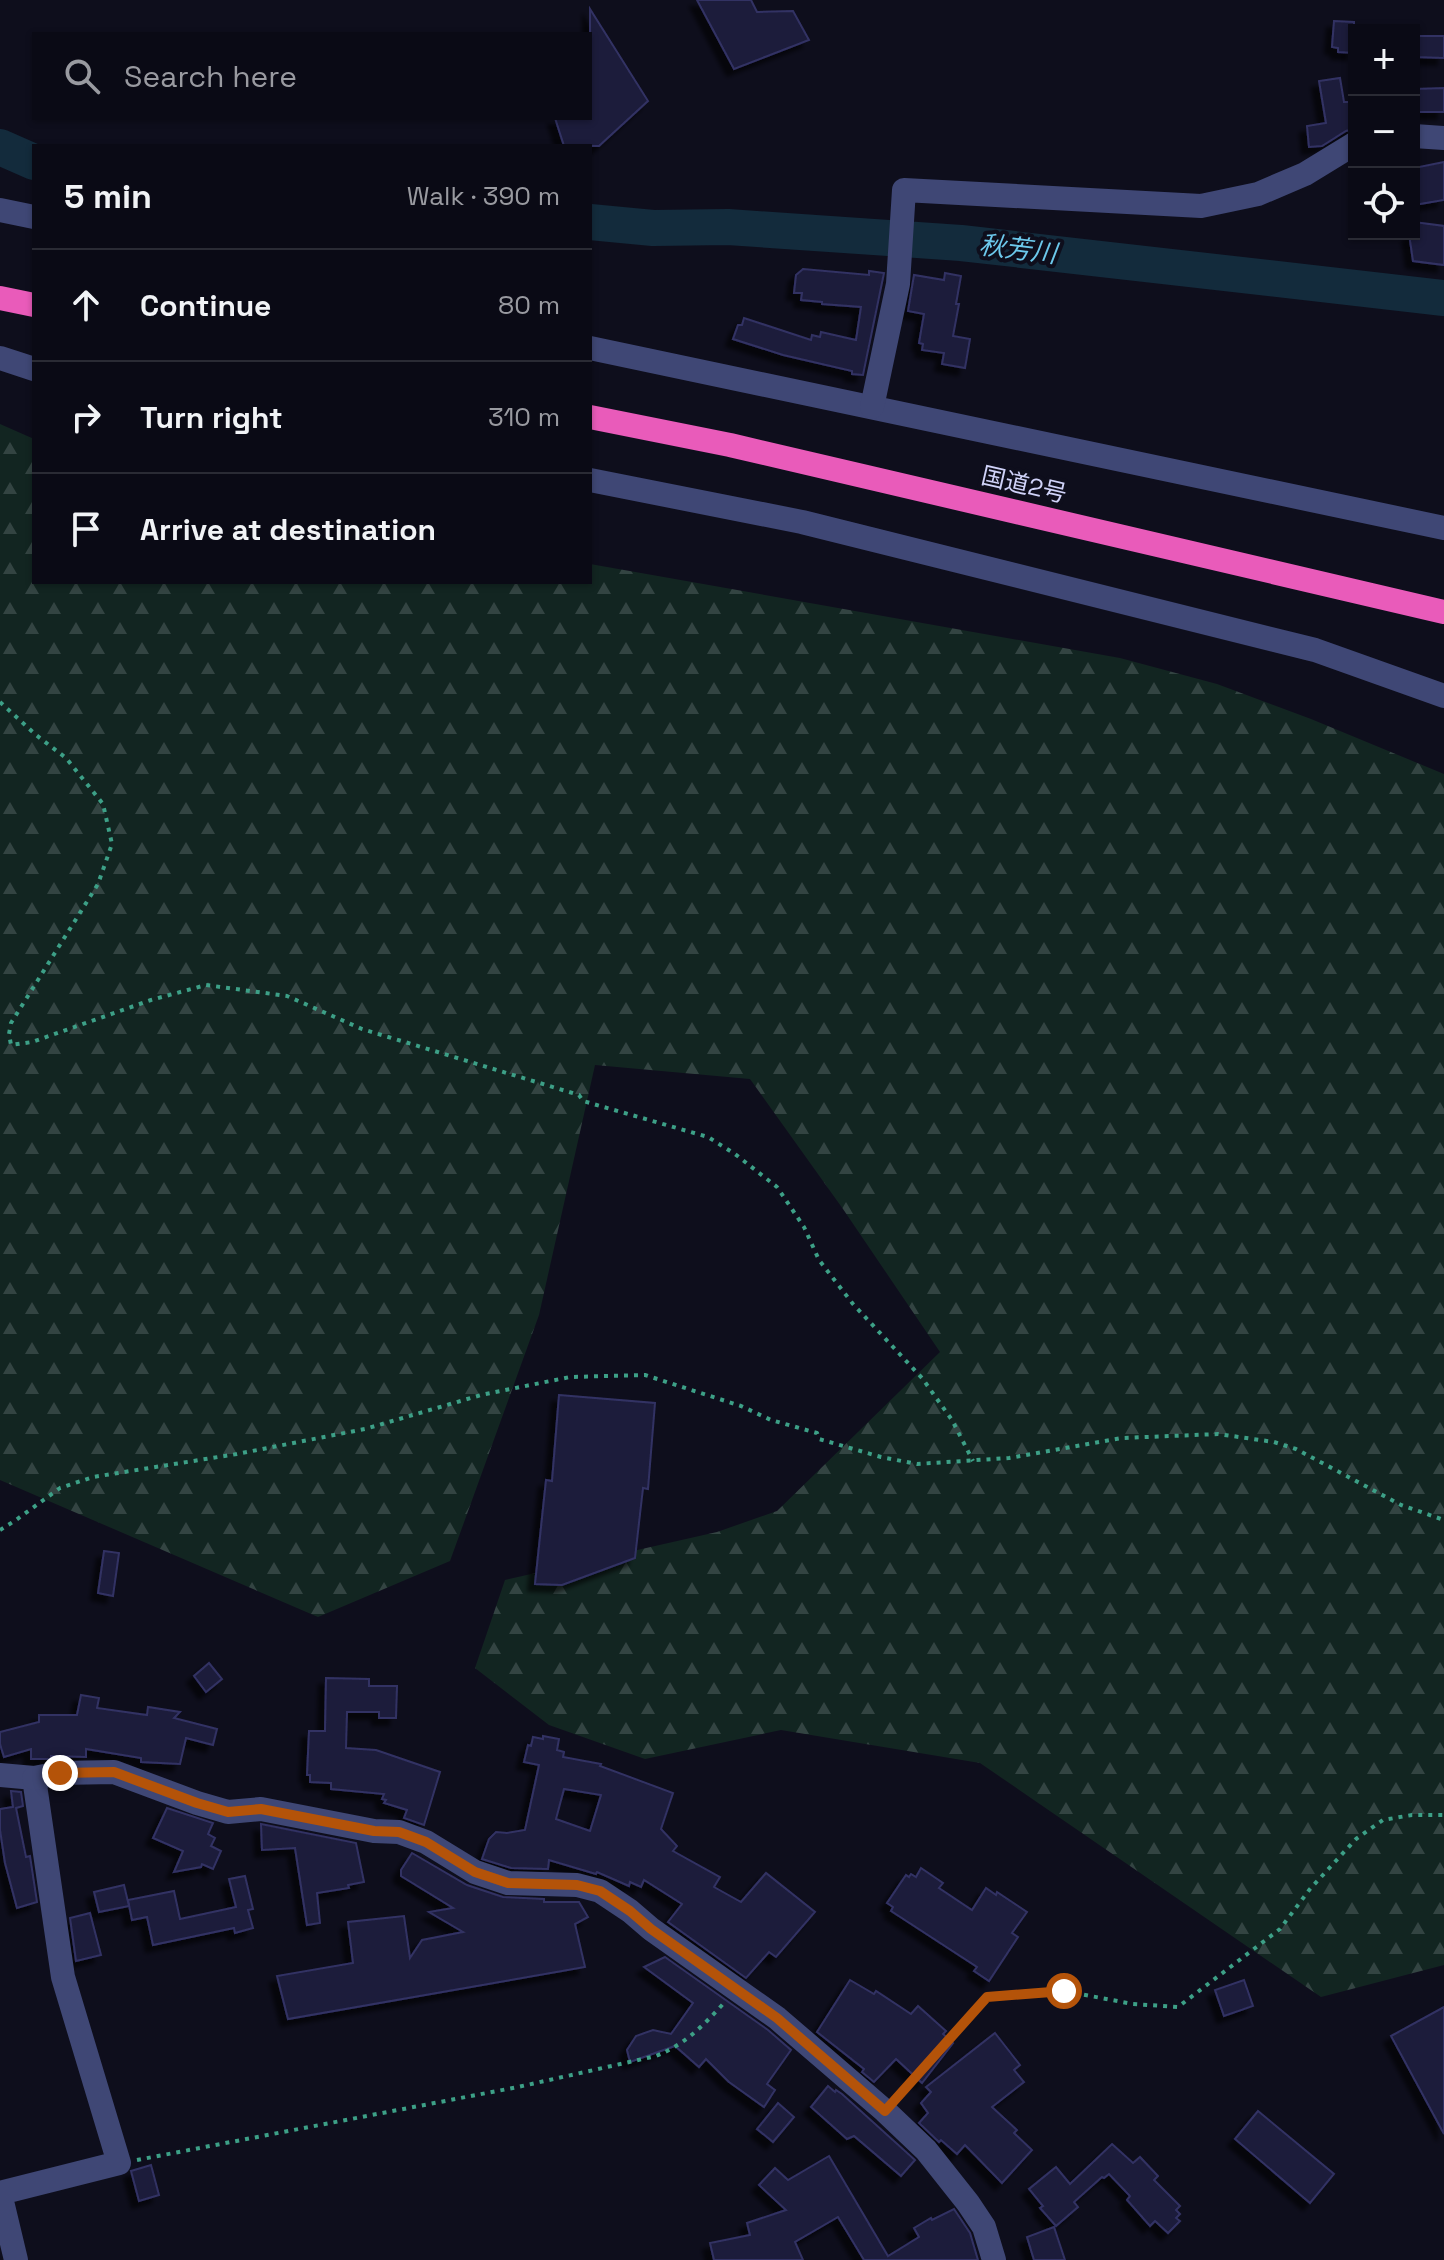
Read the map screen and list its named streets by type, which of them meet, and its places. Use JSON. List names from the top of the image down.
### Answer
{
  "streets": {
    "highway": ["国道2号"]
  },
  "water": ["秋芳川"],
  "page": {
    "map_buttons": ["+", "−"],
    "search": "Search here",
    "heading": ["5 min", "Walk · 390 m"],
    "list": [
      ["Continue", "80 m"],
      ["Turn right", "310 m"],
      "Arrive at destination"
    ]
  }
}
